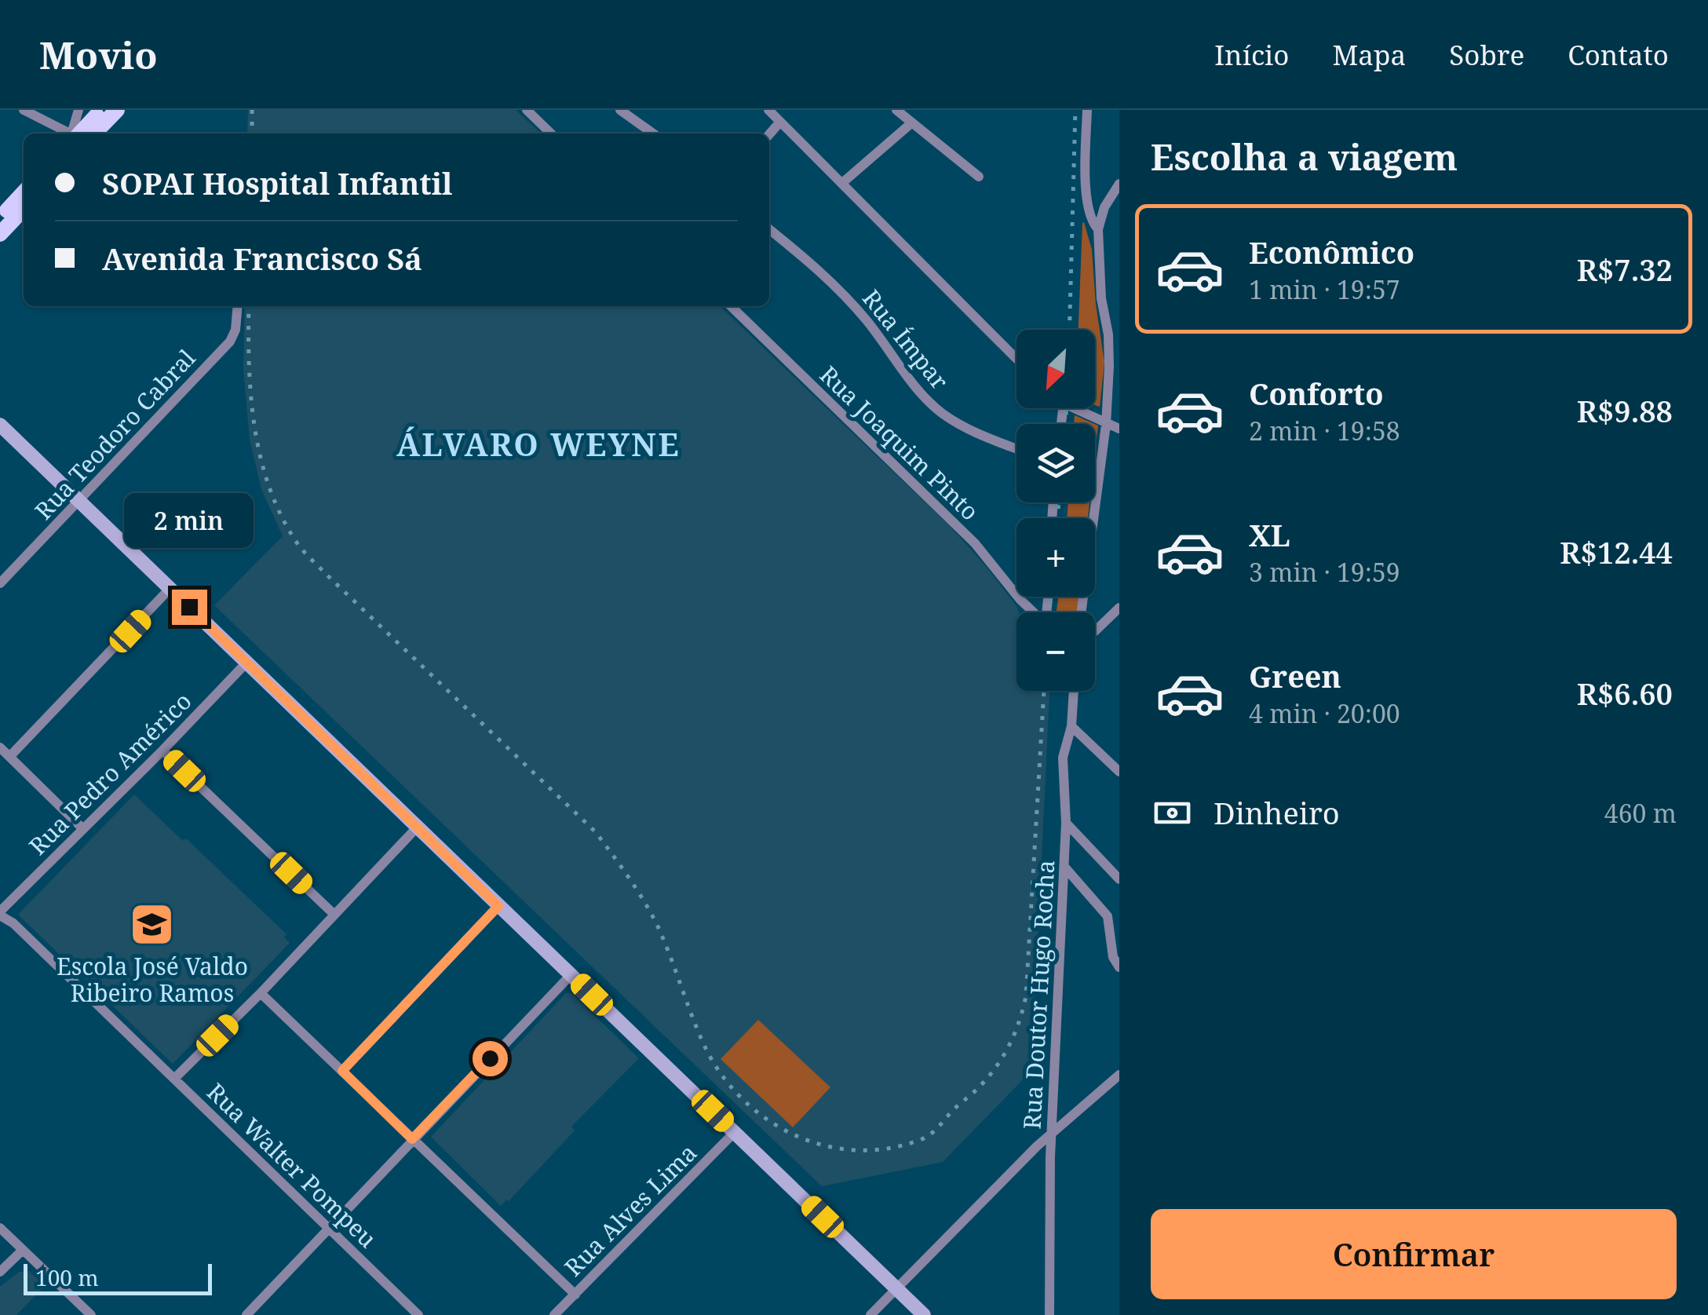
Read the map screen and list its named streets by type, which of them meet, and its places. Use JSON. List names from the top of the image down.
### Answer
{
  "streets": {
    "street": [
      "Rua Ímpar",
      "Rua Teodoro Cabral",
      "Rua Joaquim Pinto",
      "Rua Pedro Américo",
      "Rua Doutor Hugo Rocha",
      "Rua Walter Pompeu",
      "Rua Alves Lima"
    ]
  },
  "crossings": [
    ["Rua Pedro Américo", "Rua Walter Pompeu"]
  ],
  "districts": ["ÁLVARO WEYNE"],
  "places": {
    "school or university": ["Escola José Valdo Ribeiro Ramos"]
  },
  "scale_bar": "100 m",
  "north": "bottom left",
  "page": {
    "header": "Movio",
    "nav": [
      "Início",
      "Mapa",
      "Sobre",
      "Contato"
    ],
    "heading": "Escolha a viagem",
    "banner": ["SOPAI Hospital Infantil", "Avenida Francisco Sá"],
    "list": [
      {
        "name": "Econômico",
        "note": "1 min · 19:57",
        "value": "R$7.32"
      },
      {
        "name": "Conforto",
        "note": "2 min · 19:58",
        "value": "R$9.88"
      },
      {
        "name": "XL",
        "note": "3 min · 19:59",
        "value": "R$12.44"
      },
      {
        "name": "Green",
        "note": "4 min · 20:00",
        "value": "R$6.60"
      }
    ],
    "map_buttons": ["+", "−"],
    "bubble": "2 min",
    "pay": ["Dinheiro", "460 m"],
    "buttons": "Confirmar",
    "scale": "100 m"
  }
}
